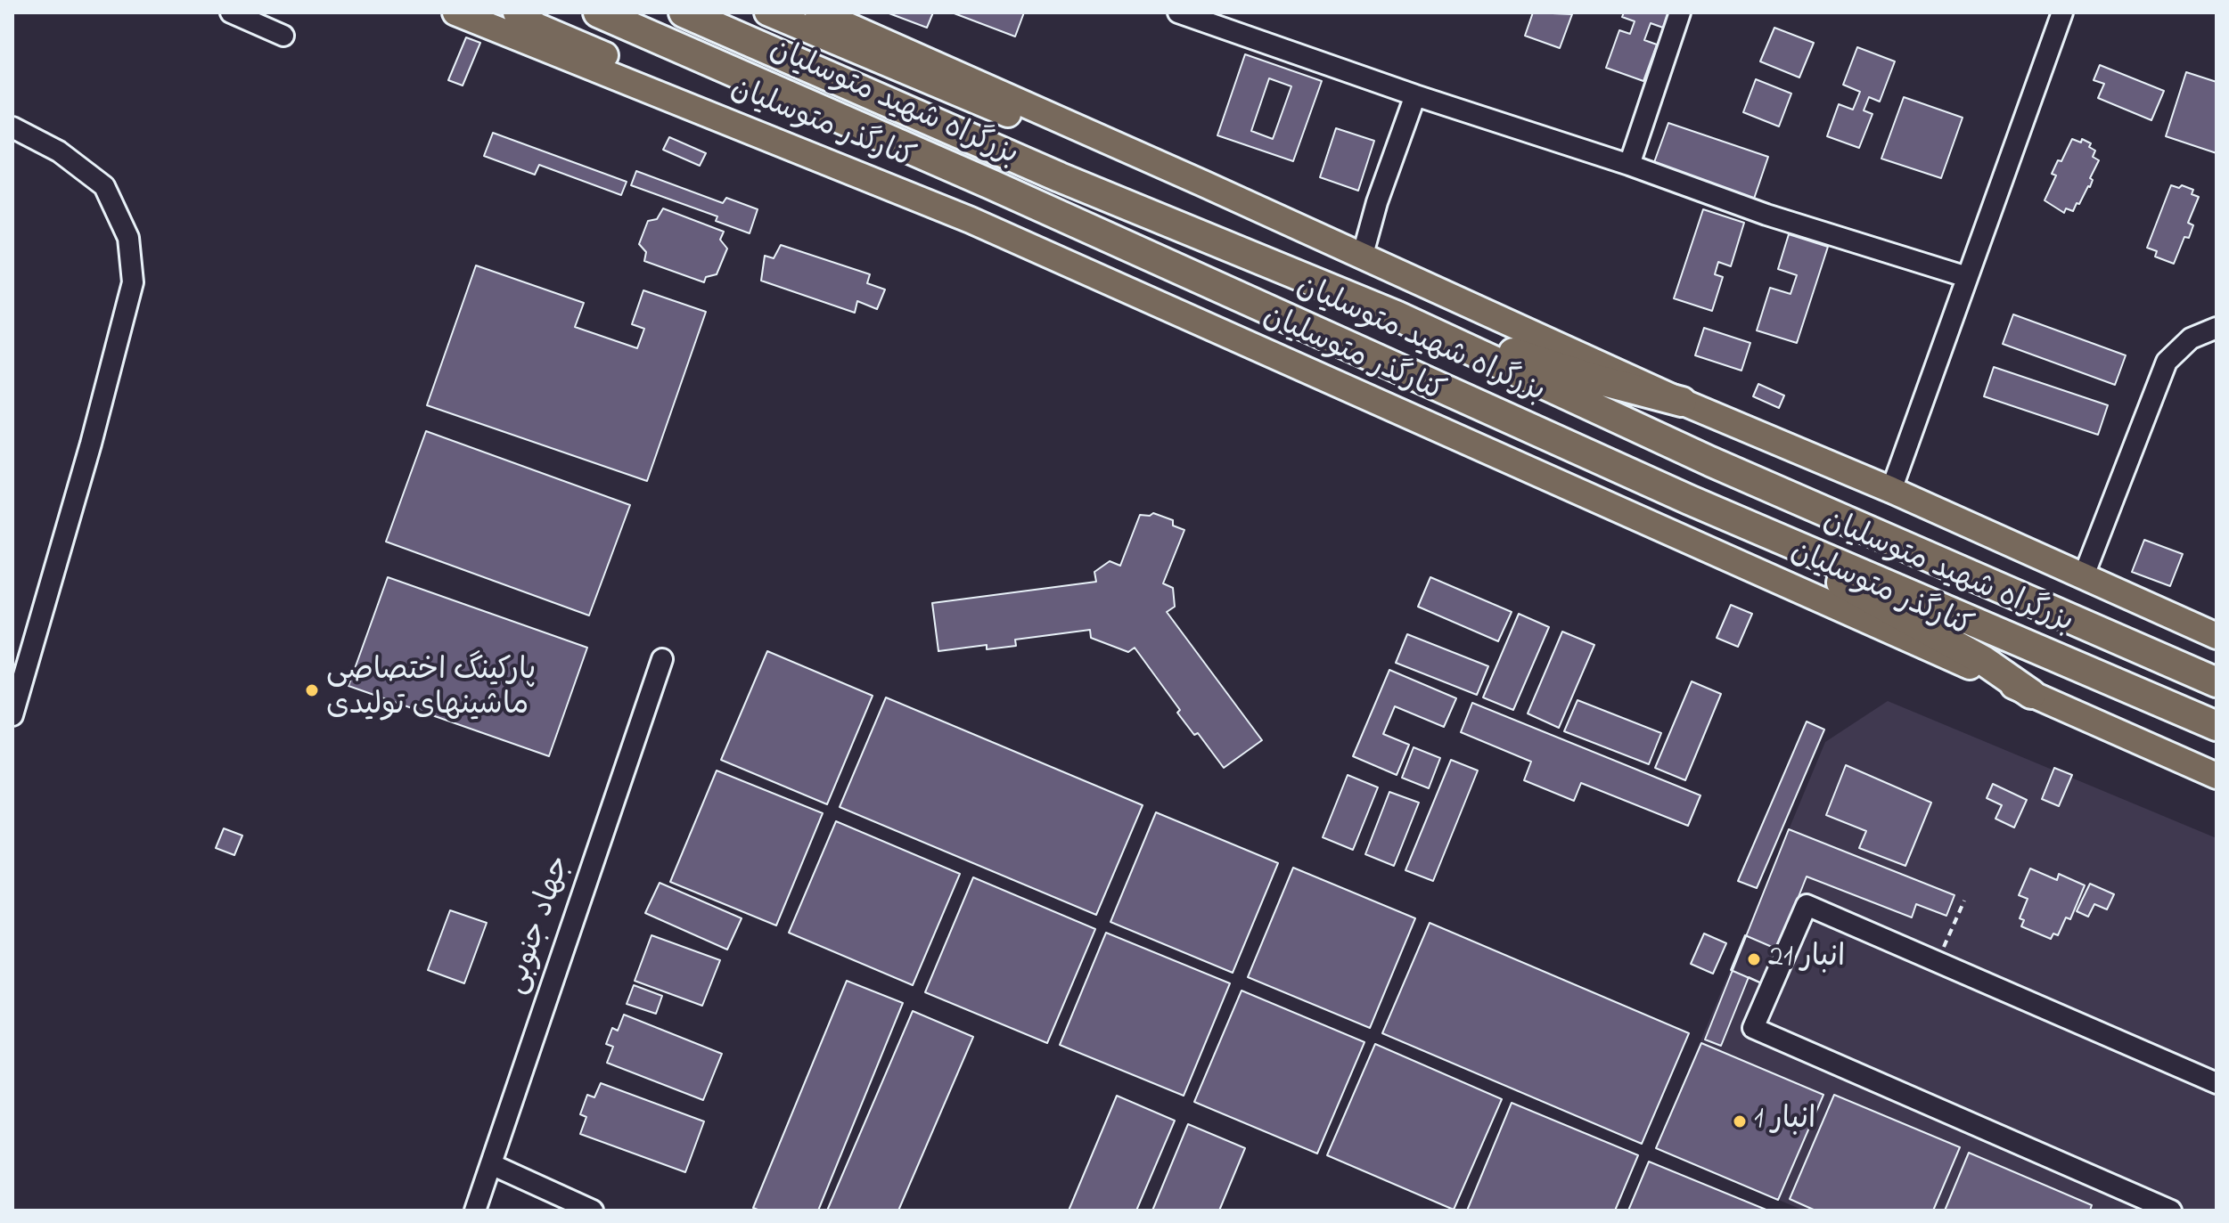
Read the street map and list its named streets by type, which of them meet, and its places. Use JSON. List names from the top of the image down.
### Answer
{
  "streets": {
    "highway": ["بزرگراه شهید متوسلیان"],
    "main road": ["کنارگذر متوسلیان"],
    "street": ["جهاد جنوبی"]
  },
  "places": ["پارکینگ اختصاصی ماشینهای تولیدی", "انبار 21", "انبار 1"]
}
